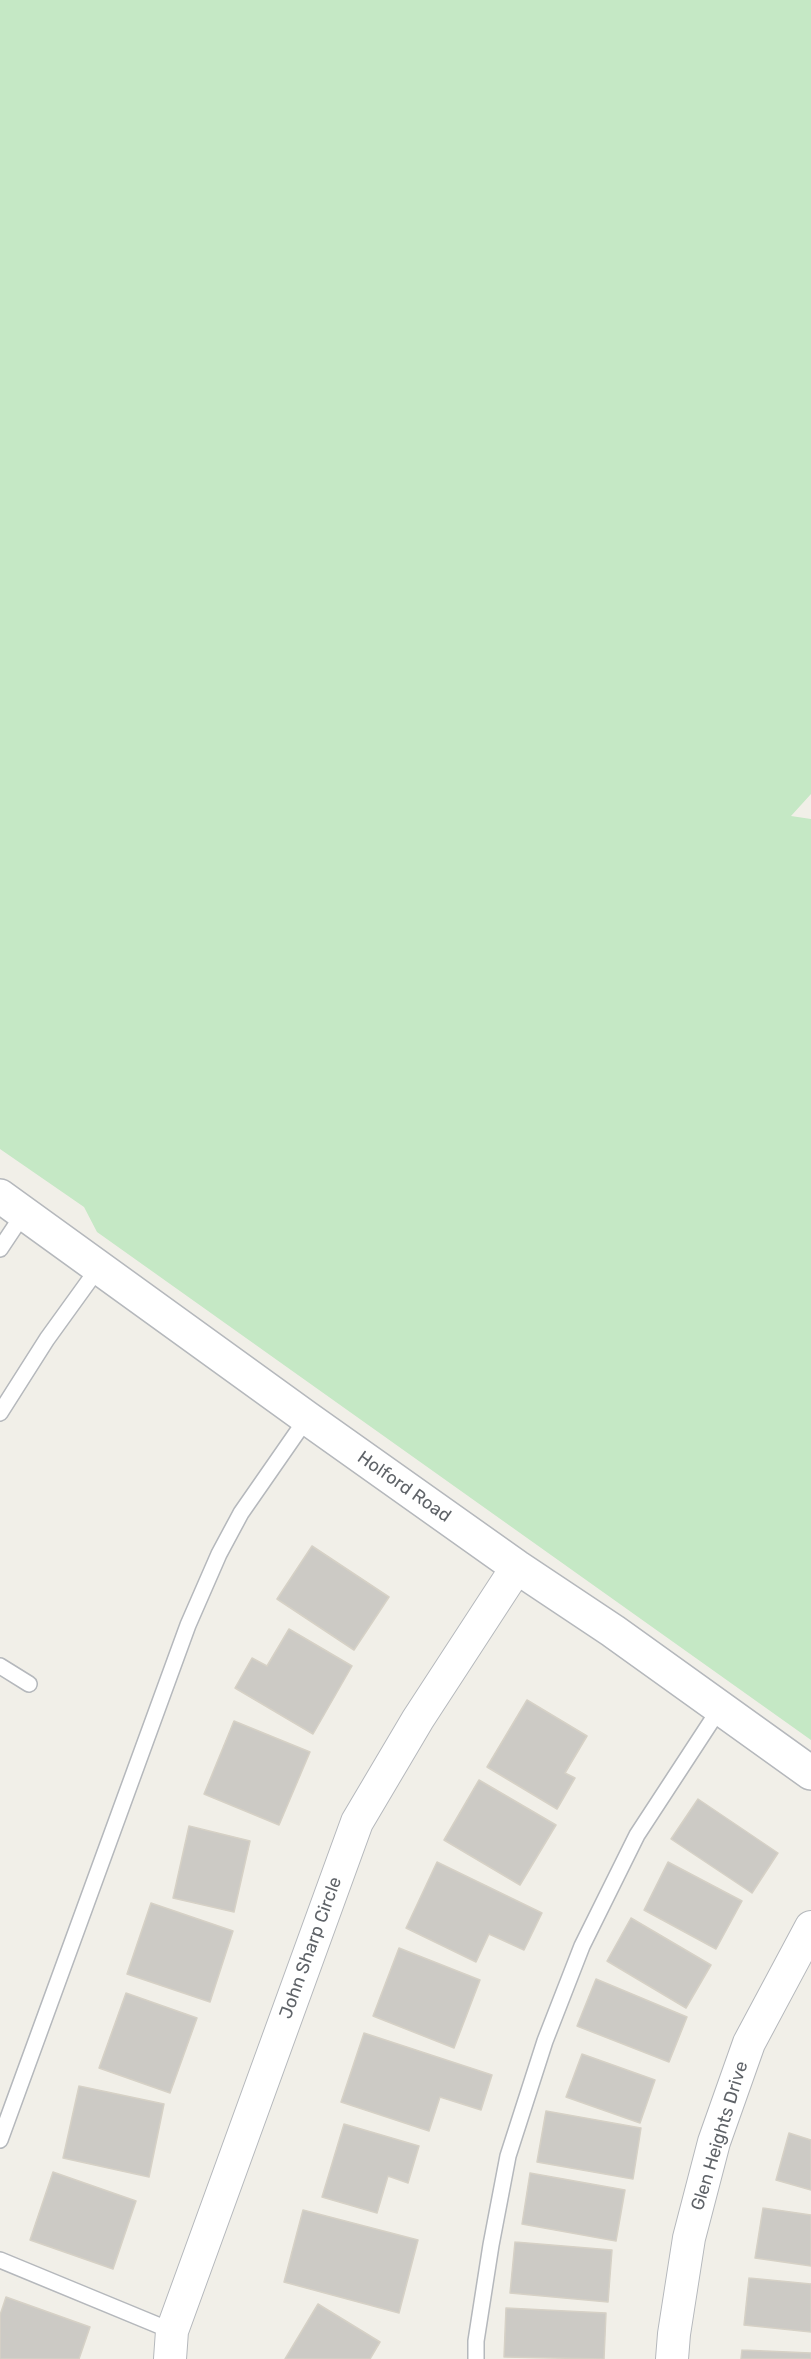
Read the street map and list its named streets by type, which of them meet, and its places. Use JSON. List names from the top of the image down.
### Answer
{
  "streets": {
    "street": ["Holford Road", "John Sharp Circle", "Glen Heights Drive"]
  },
  "crossings": [
    ["Holford Road", "John Sharp Circle"]
  ]
}
